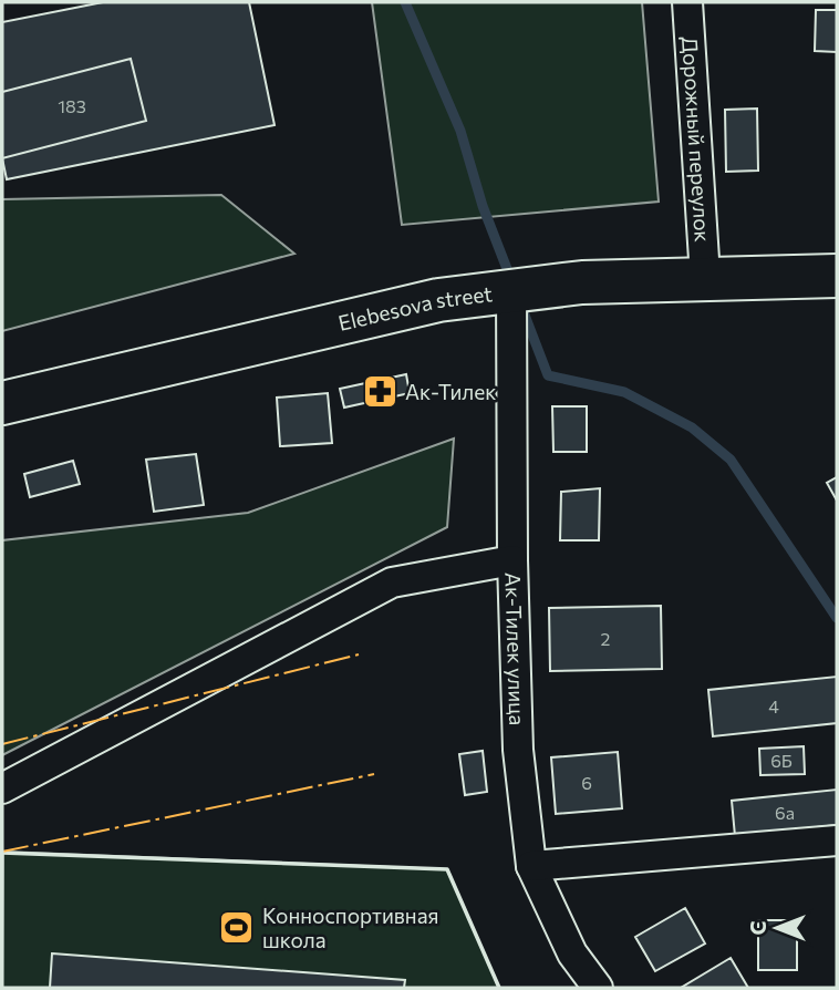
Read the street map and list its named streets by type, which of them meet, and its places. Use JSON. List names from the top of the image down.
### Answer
{
  "streets": {
    "main road": ["Elebesova street"],
    "street": ["Дорожный переулок", "Ак-Тилек улица"]
  },
  "crossings": [
    ["Дорожный переулок", "Elebesova street"],
    ["Elebesova street", "Ак-Тилек улица"]
  ],
  "places": {
    "pharmacy": ["Ак-Тилек"],
    "sports": ["Конноспортивная школа"]
  },
  "house_numbers": [
    "183",
    "2",
    "4",
    "6Б",
    "6",
    "6а"
  ],
  "north": "left"
}
